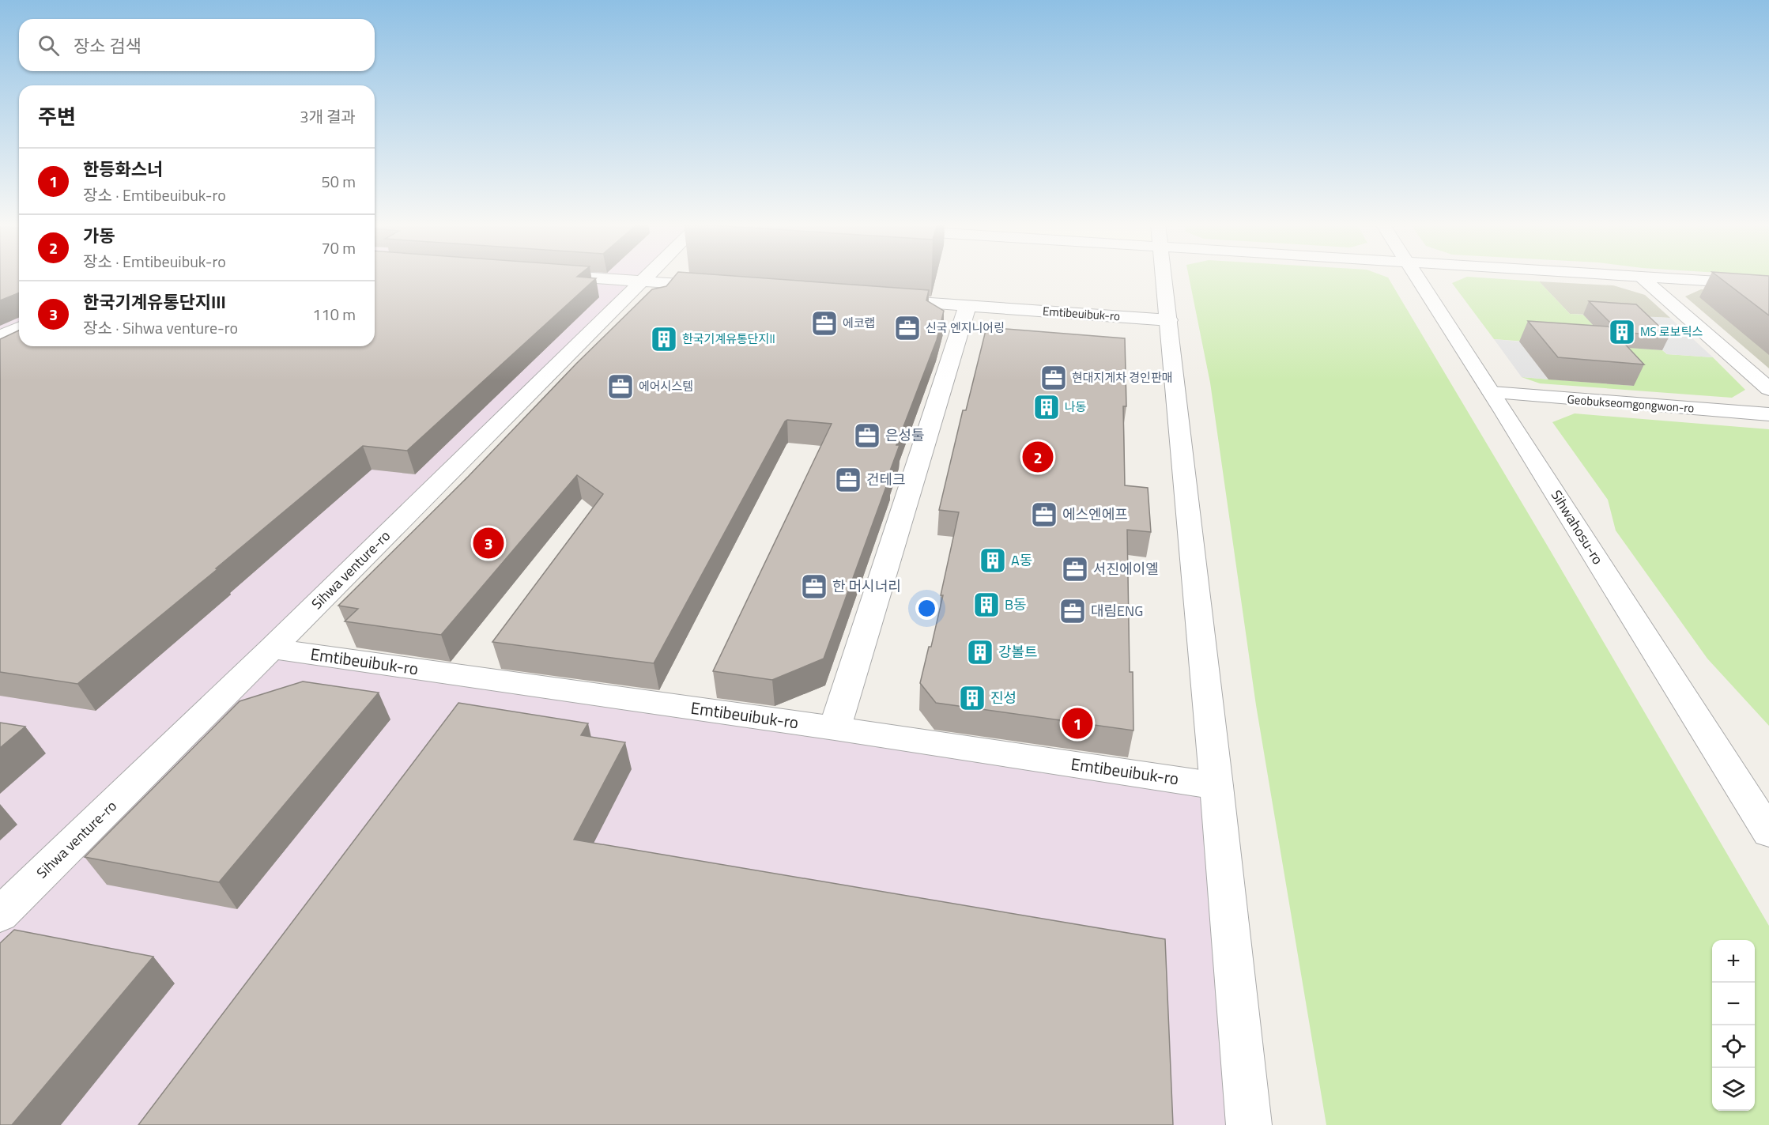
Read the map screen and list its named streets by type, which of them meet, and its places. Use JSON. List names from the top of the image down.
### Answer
{
  "streets": {
    "street": [
      "Emtibeuibuk-ro",
      "Geobukseomgongwon-ro",
      "Sihwahosu-ro",
      "Sihwa venture-ro"
    ]
  },
  "crossings": [
    ["Emtibeuibuk-ro", "Sihwa venture-ro"],
    ["Geobukseomgongwon-ro", "Sihwahosu-ro"]
  ],
  "places": {
    "office": [
      "에코랩",
      "신국 엔지니어링",
      "현대지게차 경인판매",
      "에어시스템",
      "은성툴",
      "건테크",
      "에스엔에프",
      "서진에이엘",
      "한 머시너리",
      "대림ENG"
    ],
    "building": [
      "MS 로보틱스",
      "한국기계유통단지II",
      "나동",
      "A동",
      "B동",
      "강볼트",
      "진성"
    ]
  },
  "page": {
    "search": "장소 검색",
    "heading": ["주변", "3개 결과"],
    "list": [
      {
        "mark": "1",
        "name": "한등화스너",
        "note": "장소 · Emtibeuibuk-ro",
        "value": "50 m"
      },
      {
        "mark": "2",
        "name": "가동",
        "note": "장소 · Emtibeuibuk-ro",
        "value": "70 m"
      },
      {
        "mark": "3",
        "name": "한국기계유통단지III",
        "note": "장소 · Sihwa venture-ro",
        "value": "110 m"
      }
    ],
    "pins": ["2", "3", "1"],
    "map_buttons": ["+", "−"]
  }
}
